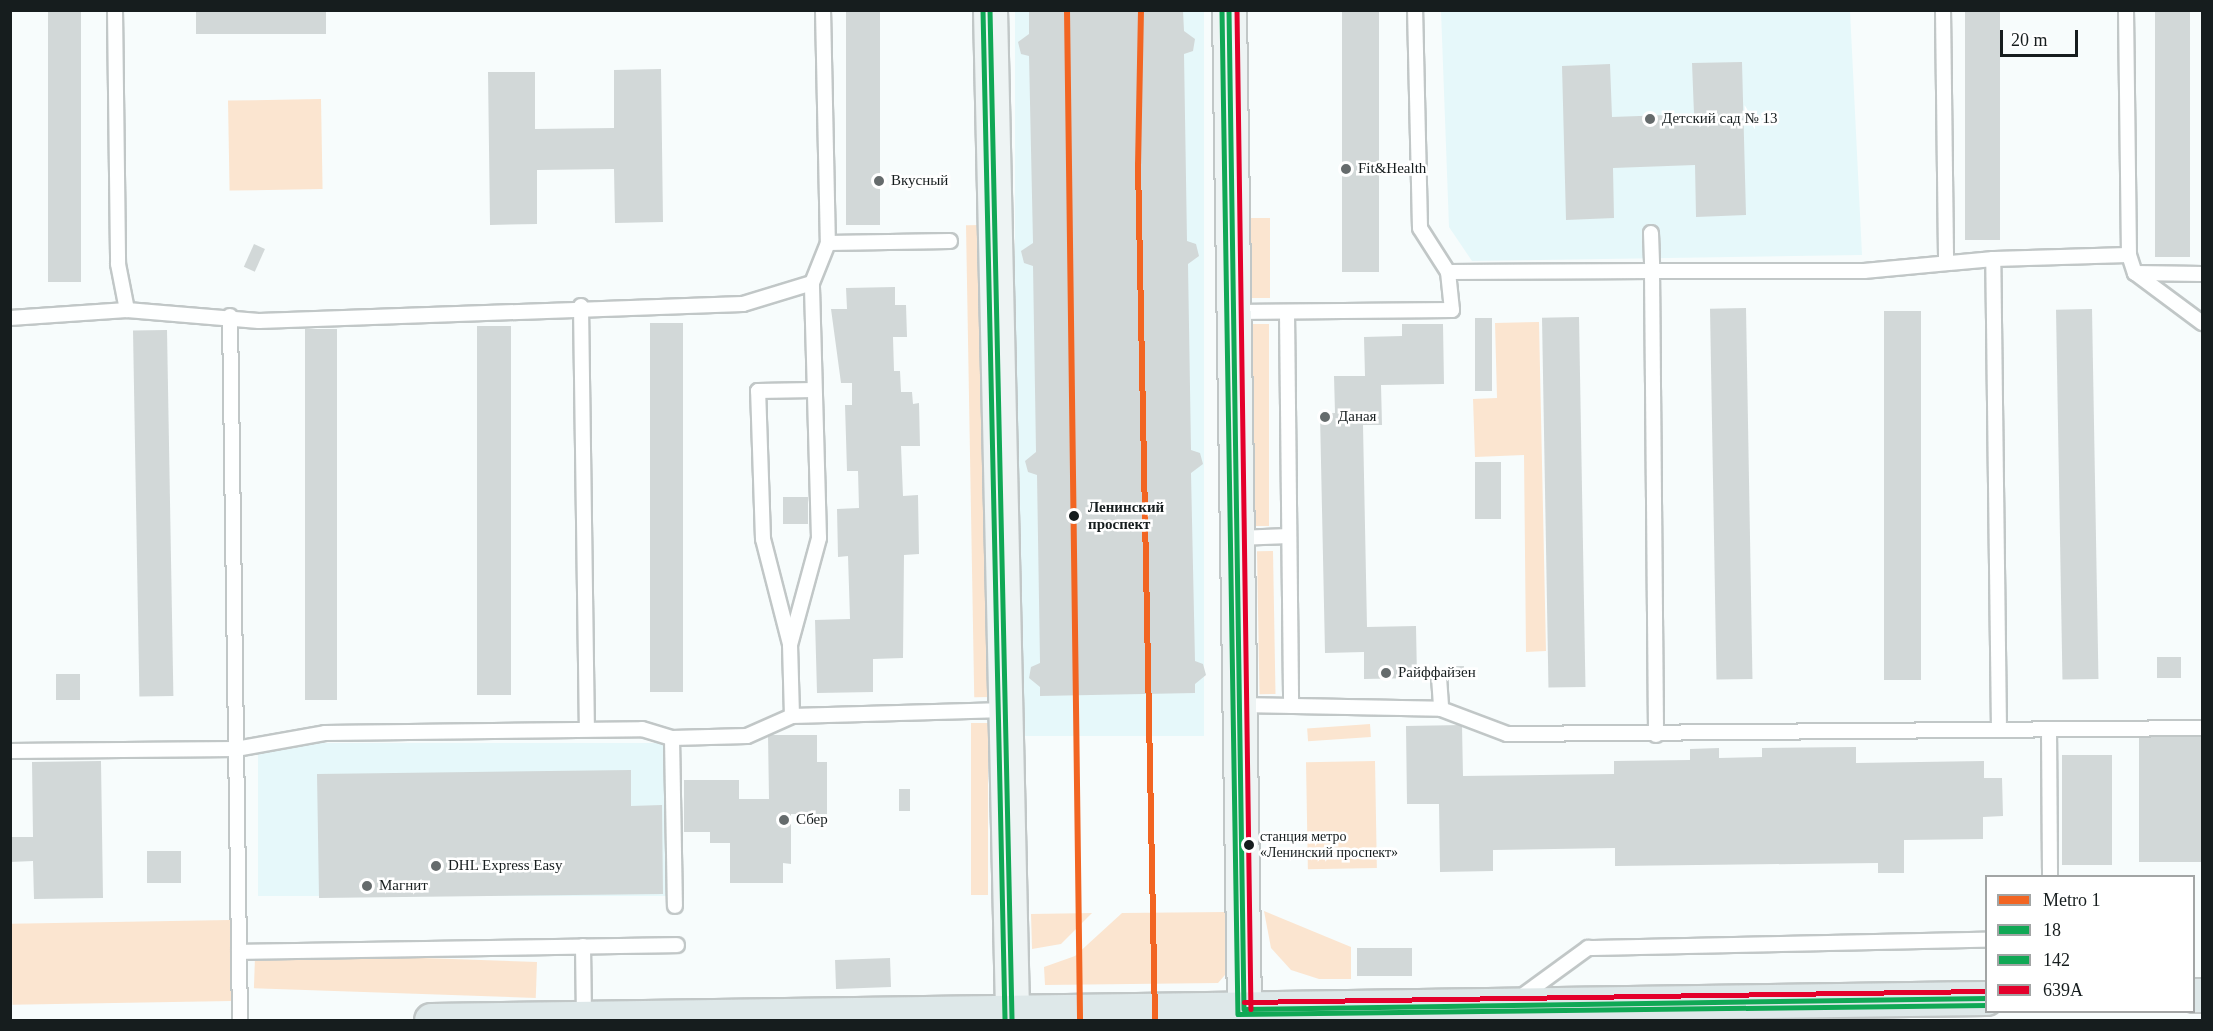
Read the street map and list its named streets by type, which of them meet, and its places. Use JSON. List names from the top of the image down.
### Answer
{
  "places": [
    "Детский сад № 13",
    "Fit&Health",
    "Вкусный",
    "Даная",
    "Ленинский проспект",
    "Райффайзен",
    "Сбер",
    "станция метро «Ленинский проспект»",
    "DHL Express Easy",
    "Магнит"
  ],
  "lines": [
    "metro line 1",
    "transit line 18",
    "transit line 142",
    "transit line 639А"
  ],
  "legend": [
    "Metro 1",
    "18",
    "142",
    "639А"
  ],
  "scale_bar": "20 m"
}
